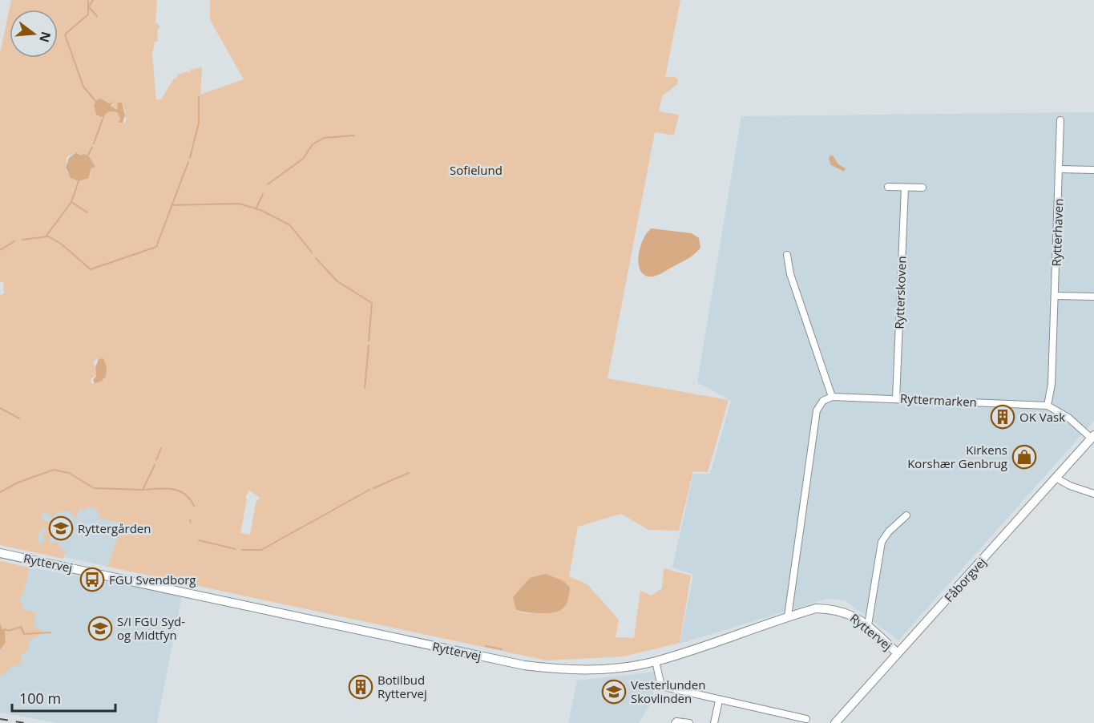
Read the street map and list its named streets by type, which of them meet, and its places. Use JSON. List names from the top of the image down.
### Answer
{
  "streets": {
    "street": [
      "Rytterhaven",
      "Rytterskoven",
      "Ryttermarken",
      "Ryttervej",
      "Fåborgvej"
    ]
  },
  "crossings": [
    ["Rytterhaven", "Ryttermarken"],
    ["Rytterskoven", "Ryttermarken"],
    ["Ryttermarken", "Fåborgvej"],
    ["Ryttervej", "Fåborgvej"]
  ],
  "parks": ["Sofielund"],
  "places": {
    "building": ["OK Vask", "Botilbud Ryttervej"],
    "shop": ["Kirkens Korshær Genbrug"],
    "school or university": ["Ryttergården", "S/I FGU Syd- og Midtfyn", "Vesterlunden Skovlinden"],
    "bus stop": ["FGU Svendborg"]
  },
  "scale_bar": "100 m",
  "north": "right"
}
